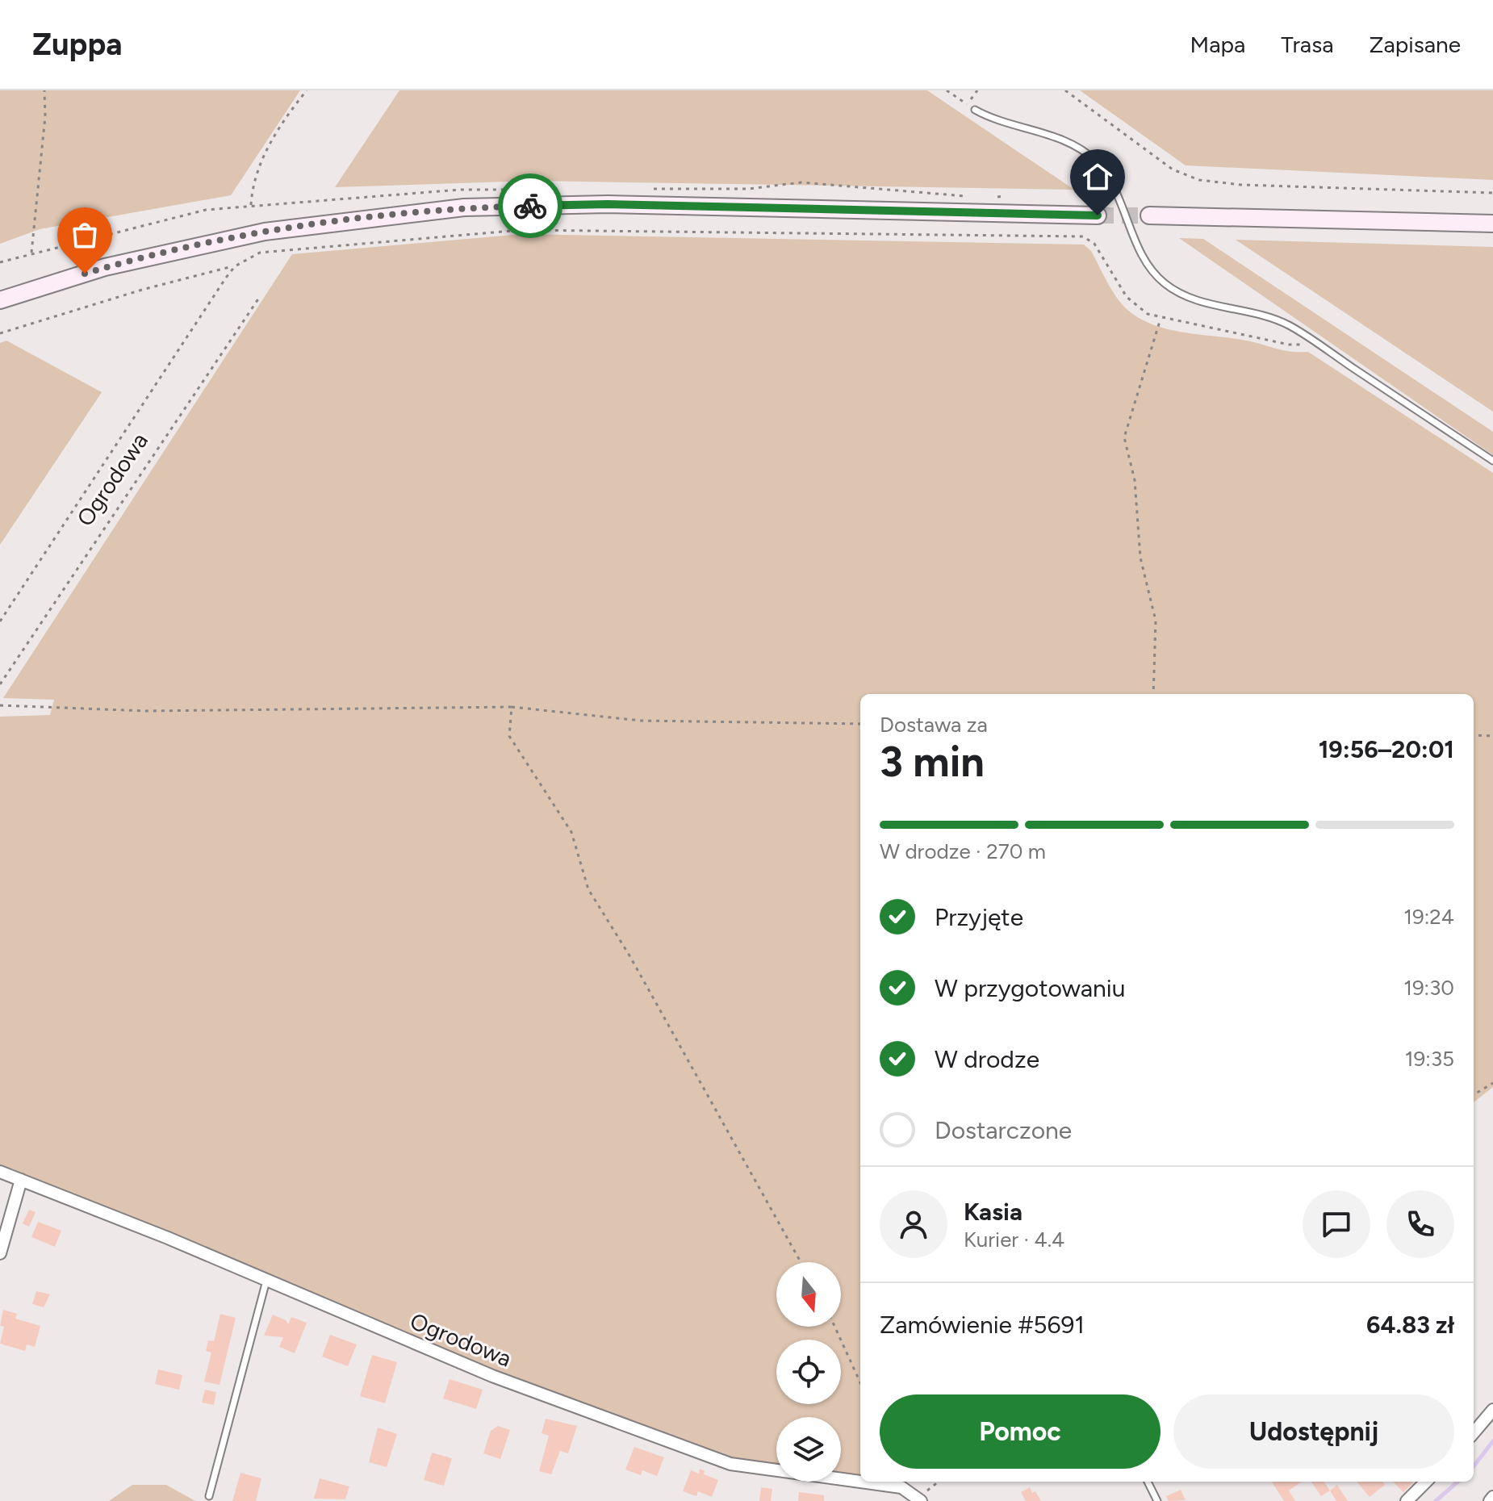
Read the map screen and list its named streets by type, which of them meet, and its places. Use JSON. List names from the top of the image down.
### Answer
{
  "streets": {
    "street": ["Ogrodowa"]
  },
  "north": "bottom",
  "page": {
    "header": "Zuppa",
    "nav": ["Mapa", "Trasa", "Zapisane"],
    "heading": ["3 min", "Dostawa za", "19:56–20:01"],
    "panel": [
      "Kasia",
      "Kurier · 4.4",
      "Zamówienie #5691",
      "64.83 zł"
    ],
    "bar": "W drodze · 270 m",
    "list": [
      ["Przyjęte", "19:24"],
      ["W przygotowaniu", "19:30"],
      ["W drodze", "19:35"],
      "Dostarczone"
    ],
    "buttons": ["Pomoc", "Udostępnij"]
  }
}
